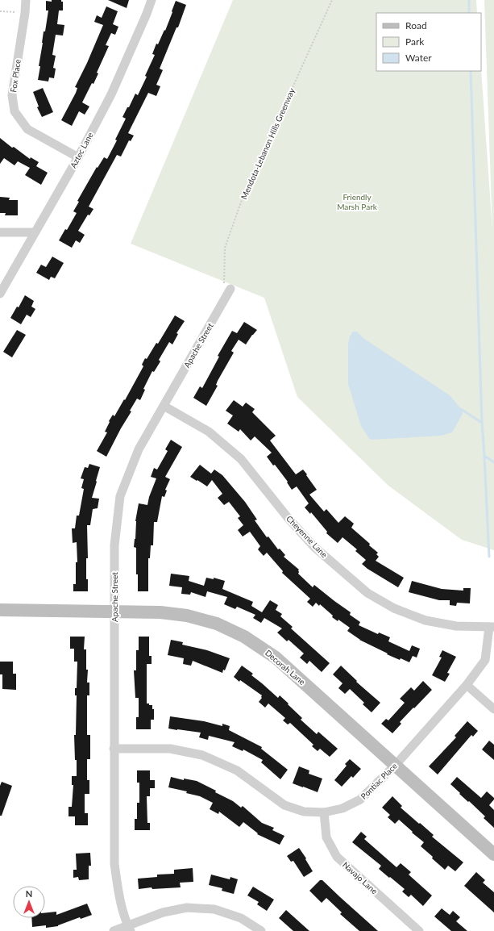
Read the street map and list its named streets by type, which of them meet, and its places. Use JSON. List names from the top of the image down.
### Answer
{
  "streets": {
    "street": [
      "Fox Place",
      "Aztec Lane",
      "Apache Street",
      "Cheyenne Lane",
      "Decorah Lane",
      "Pontiac Place",
      "Navajo Lane"
    ],
    "path": ["Mendota-Lebanon Hills Greenway"]
  },
  "crossings": [
    ["Fox Place", "Aztec Lane"],
    ["Mendota-Lebanon Hills Greenway", "Apache Street"],
    ["Apache Street", "Cheyenne Lane"],
    ["Apache Street", "Decorah Lane"],
    ["Apache Street", "Pontiac Place"],
    ["Cheyenne Lane", "Pontiac Place"],
    ["Decorah Lane", "Pontiac Place"],
    ["Pontiac Place", "Navajo Lane"]
  ],
  "parks": ["Friendly Marsh Park"],
  "legend": ["Road", "Park", "Water"],
  "north": "top"
}
